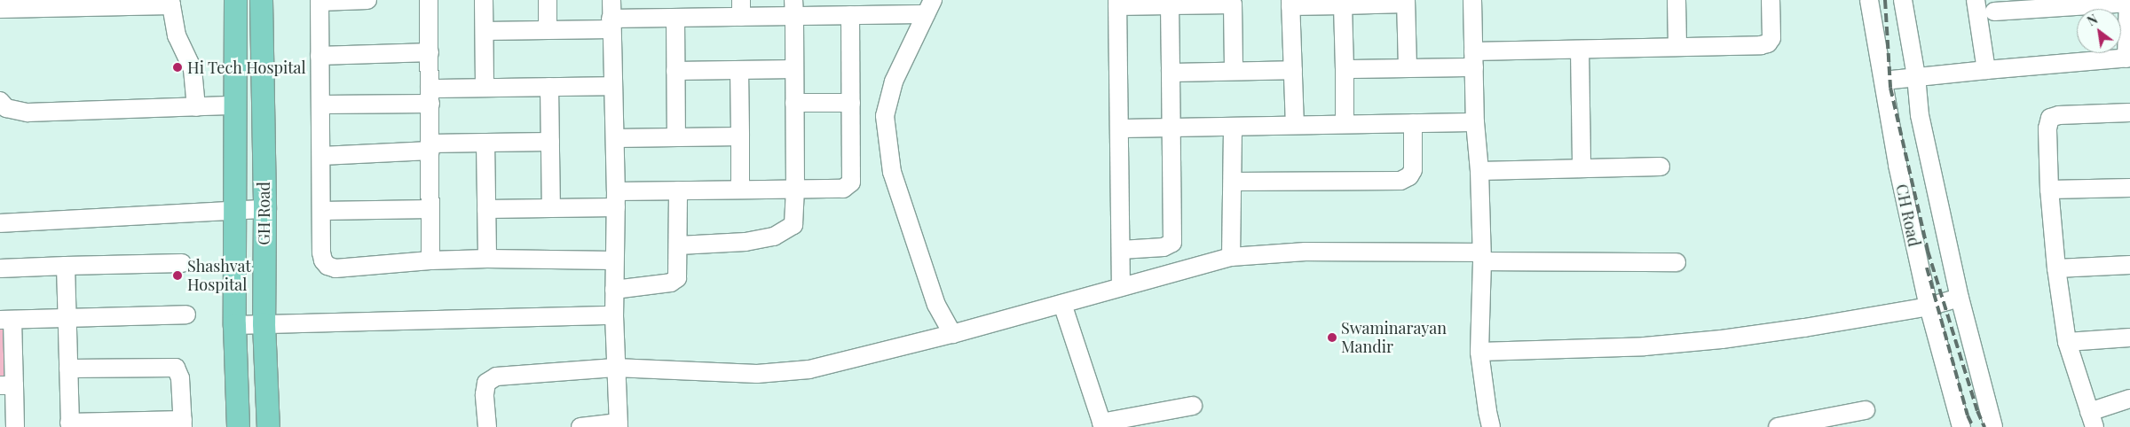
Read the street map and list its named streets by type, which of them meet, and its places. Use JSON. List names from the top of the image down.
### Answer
{
  "streets": {
    "main road": ["GH Road"],
    "street": ["CH Road"]
  },
  "places": ["Hi Tech Hospital", "Shashvat Hospital", "Swaminarayan Mandir"],
  "north": "top left"
}
